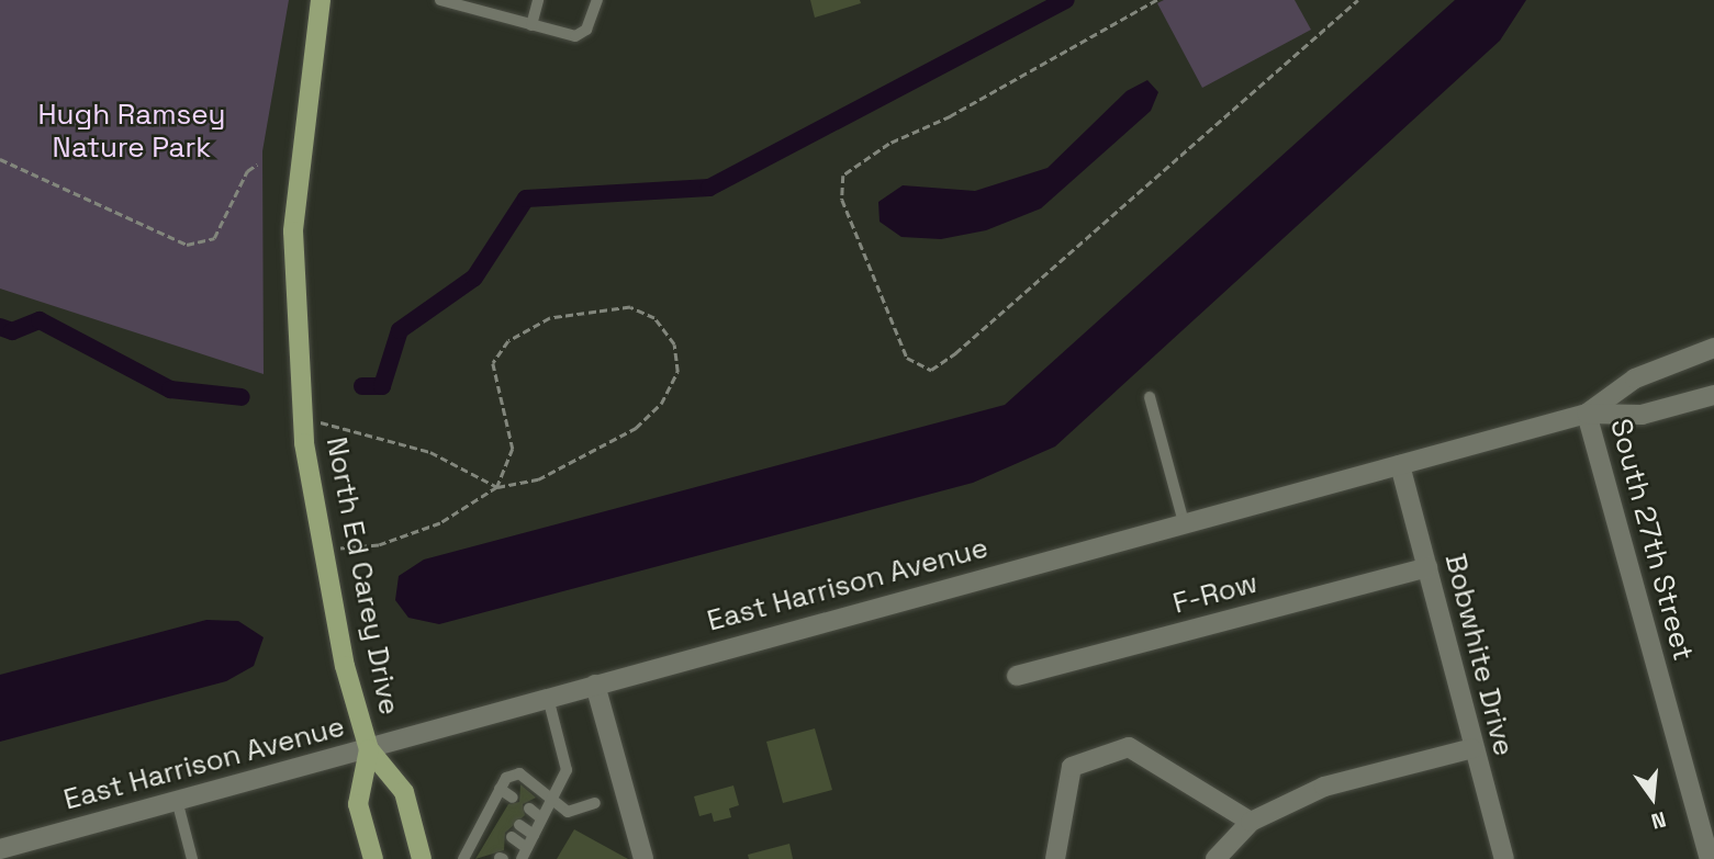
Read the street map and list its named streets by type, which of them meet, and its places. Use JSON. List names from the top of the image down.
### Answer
{
  "streets": {
    "main road": ["North Ed Carey Drive"],
    "street": [
      "South 27th Street",
      "East Harrison Avenue",
      "F-Row",
      "Bobwhite Drive"
    ]
  },
  "crossings": [
    ["South 27th Street", "East Harrison Avenue"],
    ["North Ed Carey Drive", "East Harrison Avenue"],
    ["East Harrison Avenue", "Bobwhite Drive"],
    ["F-Row", "Bobwhite Drive"]
  ],
  "parks": ["Hugh Ramsey Nature Park"],
  "north": "bottom"
}
